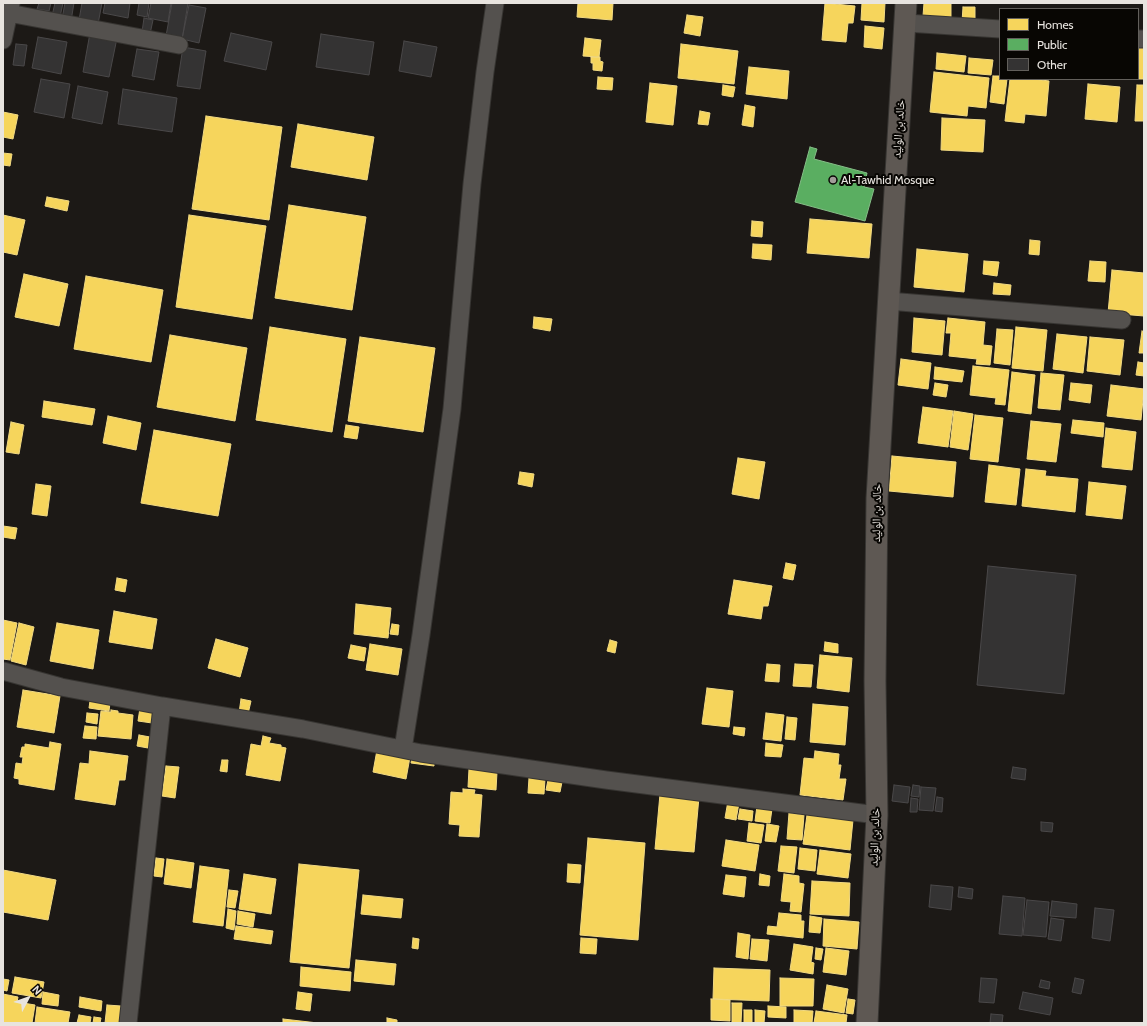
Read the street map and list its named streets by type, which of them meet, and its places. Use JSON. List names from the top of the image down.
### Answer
{
  "streets": {
    "main road": ["خالد بن الوليد"]
  },
  "places": ["Al-Tawhid Mosque"],
  "legend": ["Homes", "Public", "Other"],
  "north": "top right"
}
